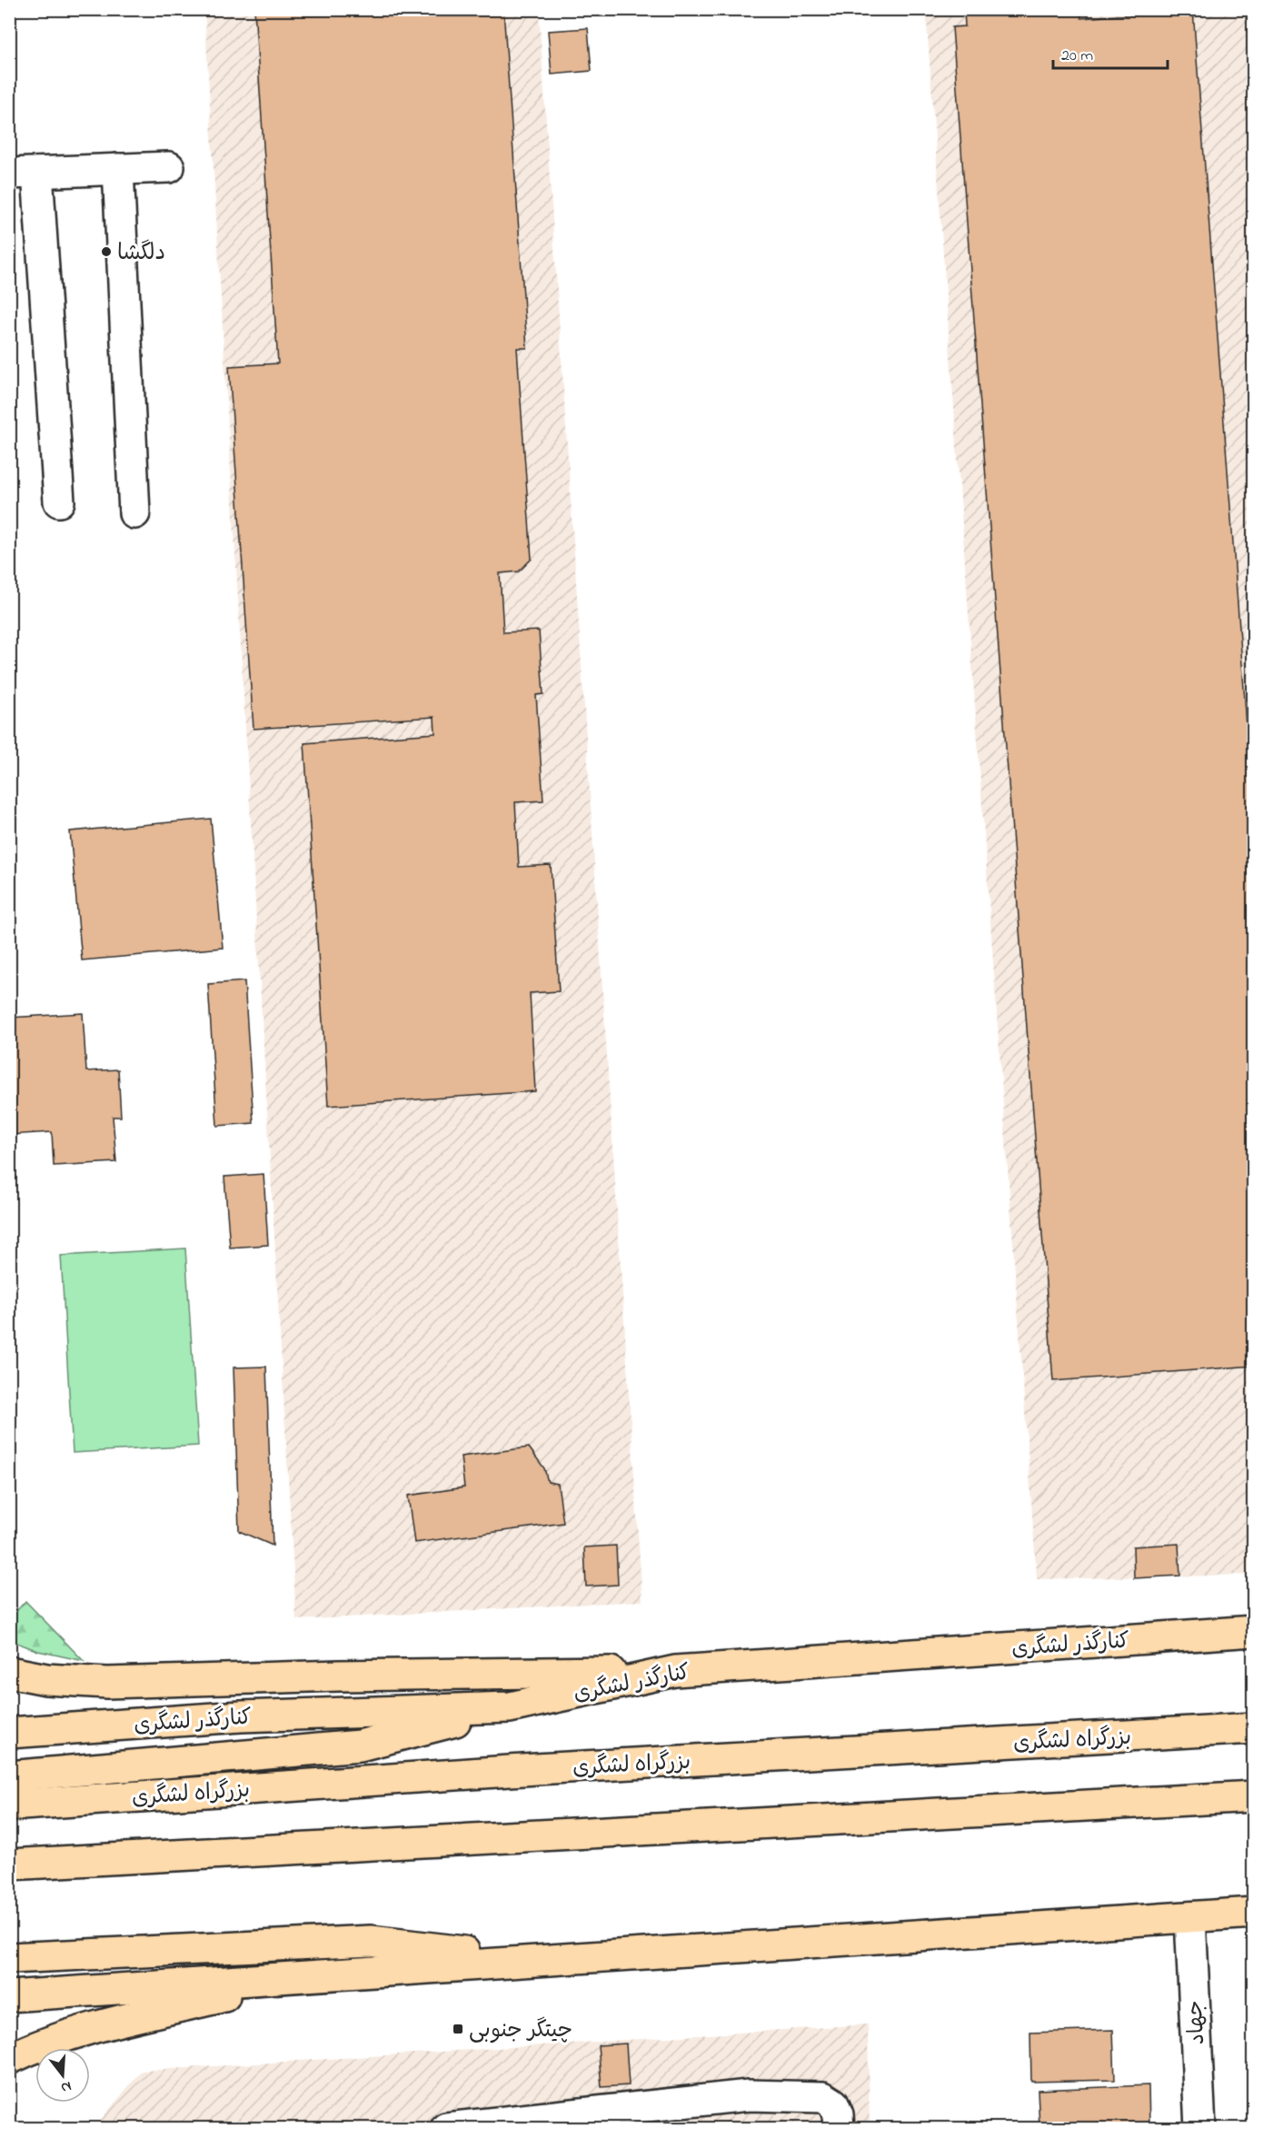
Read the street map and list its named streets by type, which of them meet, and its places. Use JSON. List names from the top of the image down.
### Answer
{
  "streets": {
    "main road": ["کنارگذر لشگری", "بزرگراه لشگری"],
    "street": ["جهاد"]
  },
  "places": {
    "other": ["دلگشا"],
    "transit": ["چیتگر جنوبی"]
  },
  "scale_bar": "20 m",
  "north": "bottom"
}
